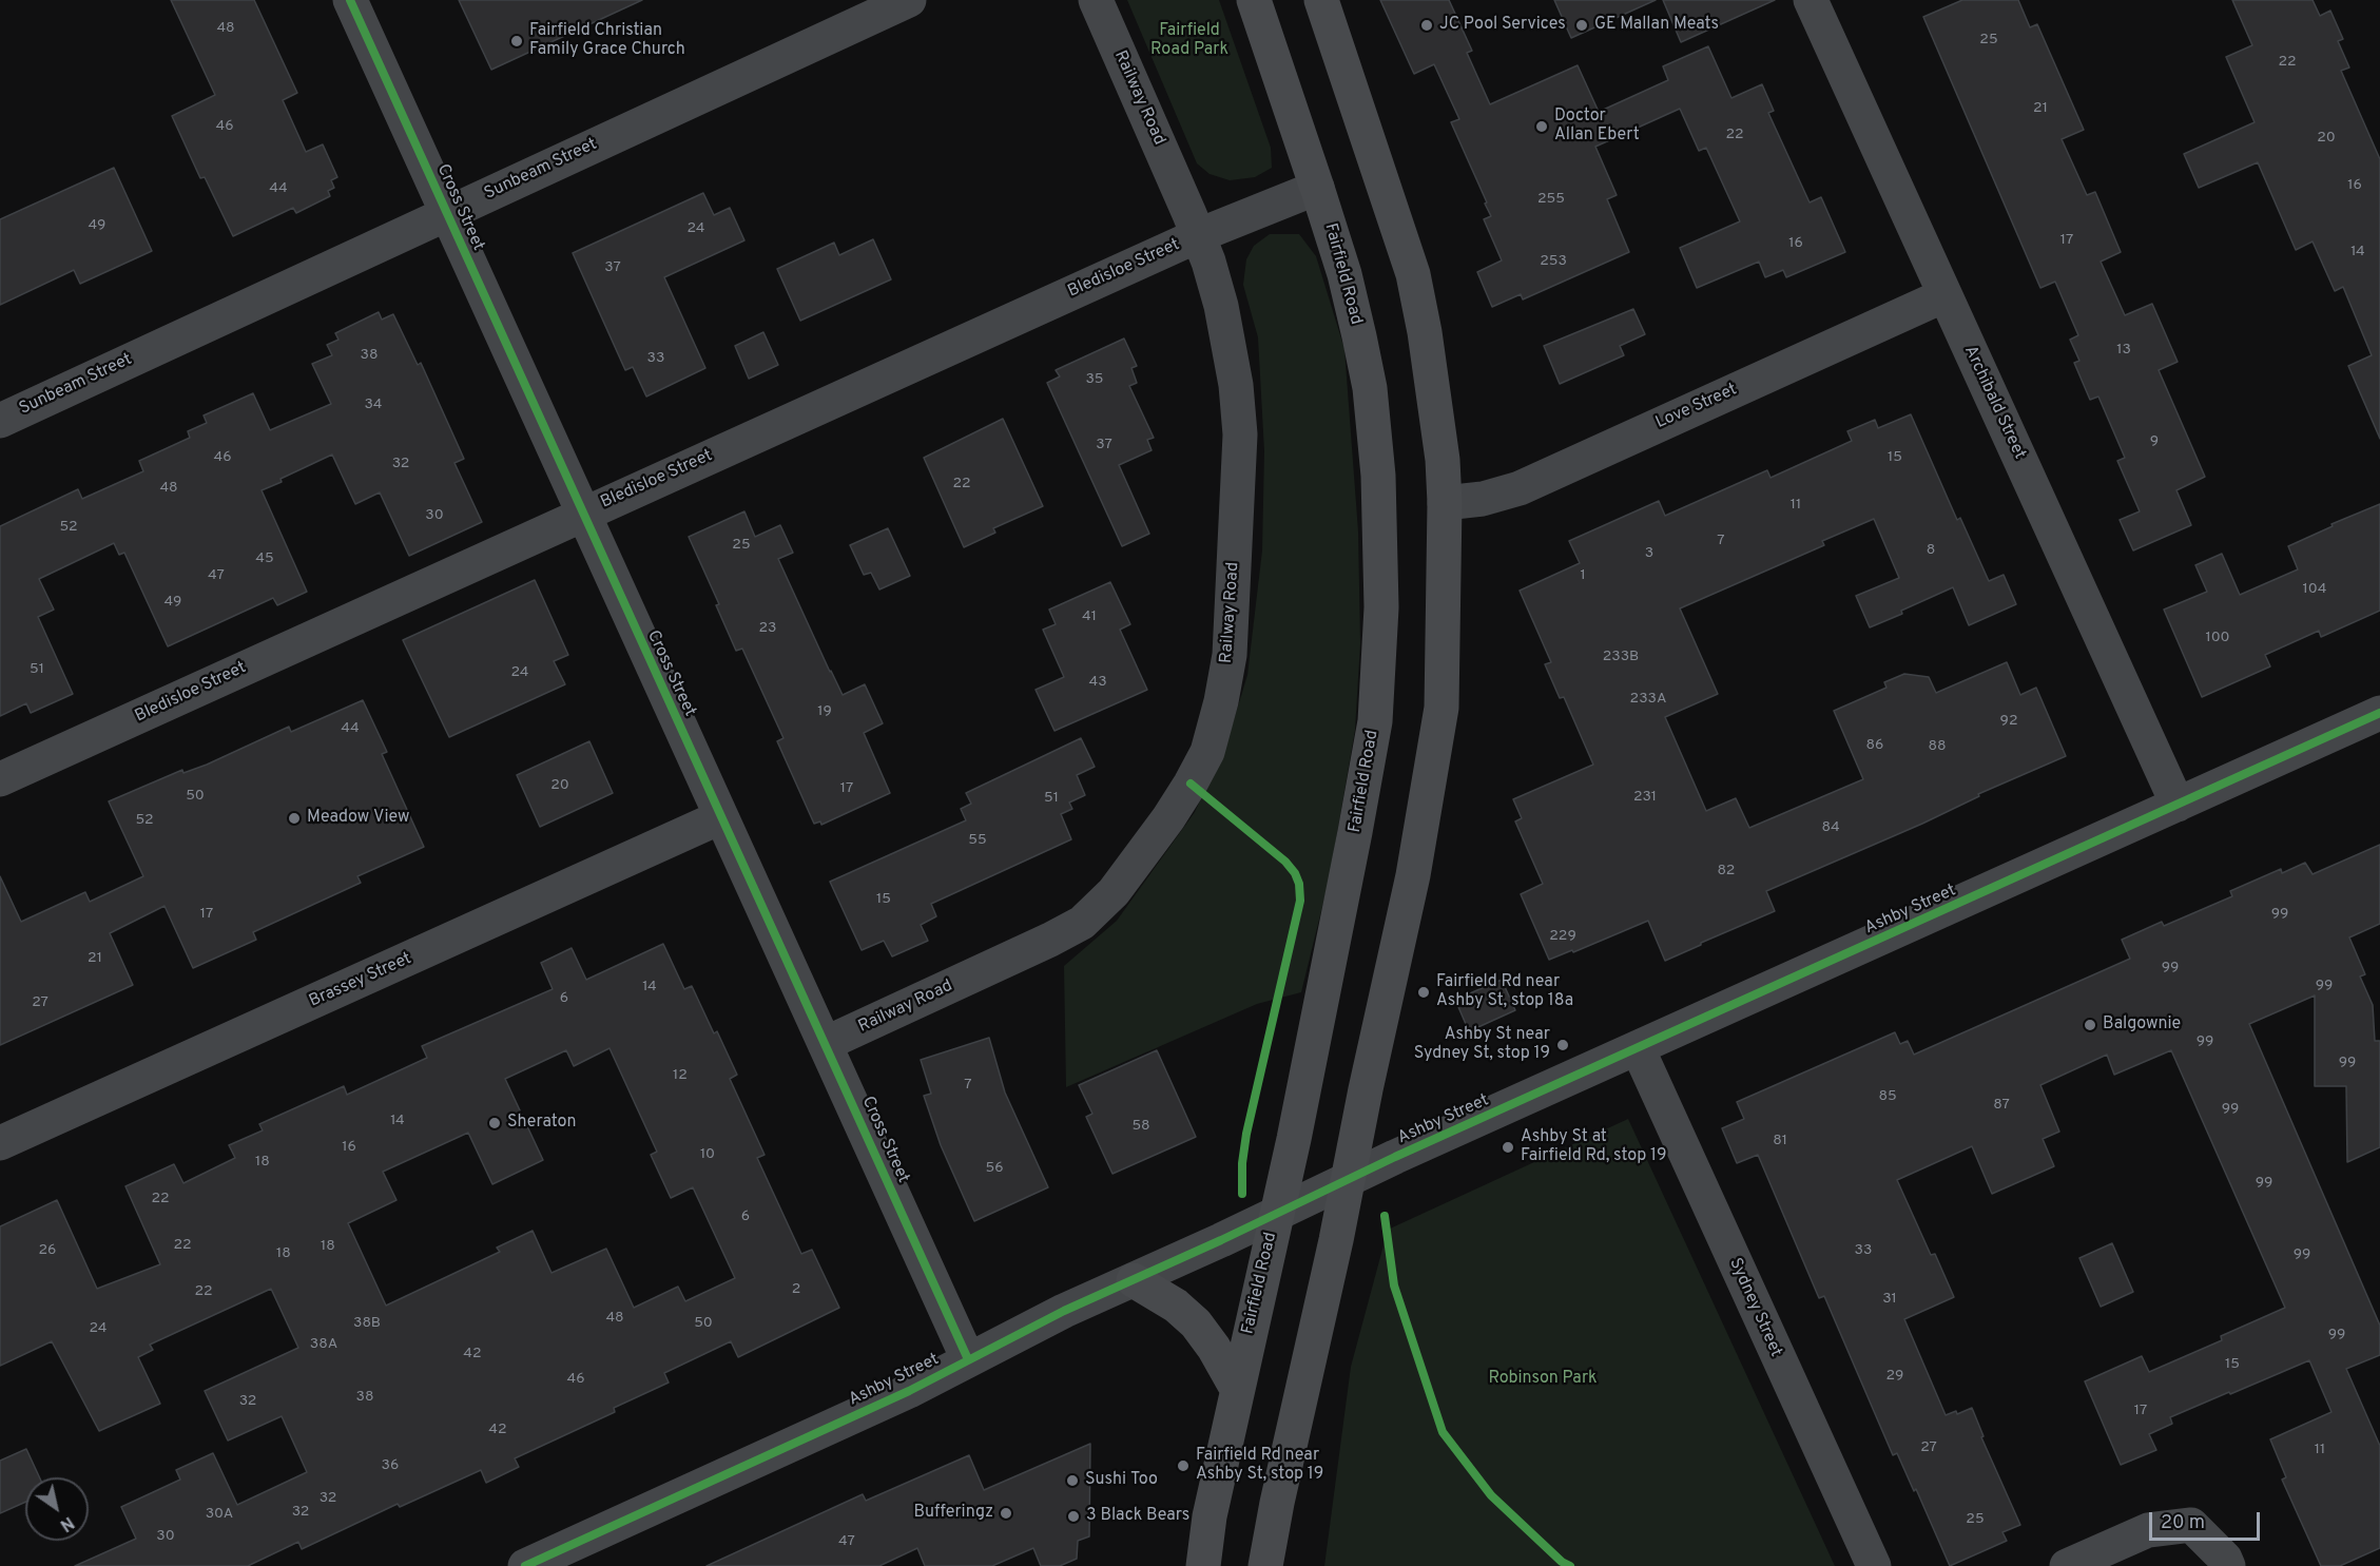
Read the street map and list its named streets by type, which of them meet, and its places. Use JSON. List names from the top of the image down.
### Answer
{
  "streets": {
    "main road": ["Fairfield Road"],
    "street": [
      "Railway Road",
      "Sunbeam Street",
      "Cross Street",
      "Bledisloe Street",
      "Archibald Street",
      "Love Street",
      "Ashby Street",
      "Brassey Street",
      "Sydney Street"
    ]
  },
  "crossings": [
    ["Railway Road", "Cross Street"],
    ["Railway Road", "Bledisloe Street"],
    ["Sunbeam Street", "Cross Street"],
    ["Cross Street", "Bledisloe Street"],
    ["Cross Street", "Ashby Street"],
    ["Cross Street", "Brassey Street"],
    ["Bledisloe Street", "Fairfield Road"],
    ["Fairfield Road", "Ashby Street"],
    ["Archibald Street", "Love Street"],
    ["Archibald Street", "Ashby Street"],
    ["Ashby Street", "Sydney Street"]
  ],
  "parks": ["Fairfield Road Park", "Robinson Park"],
  "places": [
    "JC Pool Services",
    "GE Mallan Meats",
    "Fairfield Christian Family Grace Church",
    "Doctor Allan Ebert",
    "Meadow View",
    "Fairfield Rd near Ashby St, stop 18a",
    "Balgownie",
    "Ashby St near Sydney St, stop 19",
    "Sheraton",
    "Ashby St at Fairfield Rd, stop 19",
    "Fairfield Rd near Ashby St, stop 19",
    "Sushi Too",
    "Bufferingz",
    "3 Black Bears"
  ],
  "house_numbers": [
    "48",
    "25",
    "22",
    "21",
    "46",
    "22",
    "20",
    "16",
    "44",
    "255",
    "49",
    "24",
    "17",
    "16",
    "14",
    "253",
    "37",
    "13",
    "38",
    "33",
    "35",
    "34",
    "9",
    "37",
    "46",
    "15",
    "32",
    "22",
    "48",
    "11",
    "30",
    "52",
    "7",
    "25",
    "8",
    "3",
    "45",
    "47",
    "1",
    "104",
    "49",
    "41",
    "23",
    "100",
    "233B",
    "51",
    "24",
    "43",
    "233A",
    "19",
    "92",
    "44",
    "86",
    "88",
    "20",
    "17",
    "50",
    "231",
    "51",
    "52",
    "84",
    "55",
    "82",
    "15",
    "17",
    "99",
    "229",
    "21",
    "99",
    "99",
    "14",
    "6",
    "27",
    "99",
    "99",
    "12",
    "7",
    "85",
    "87",
    "99",
    "14",
    "58",
    "81",
    "16",
    "10",
    "18",
    "56",
    "99",
    "22",
    "6",
    "22",
    "18",
    "26",
    "33",
    "18",
    "99",
    "2",
    "22",
    "31",
    "48",
    "38B",
    "50",
    "24",
    "99",
    "38A",
    "42",
    "15",
    "29",
    "46",
    "38",
    "32",
    "17",
    "42",
    "27",
    "11",
    "36",
    "32",
    "32",
    "30A",
    "25",
    "30",
    "47"
  ],
  "scale_bar": "20 m",
  "north": "bottom right"
}
